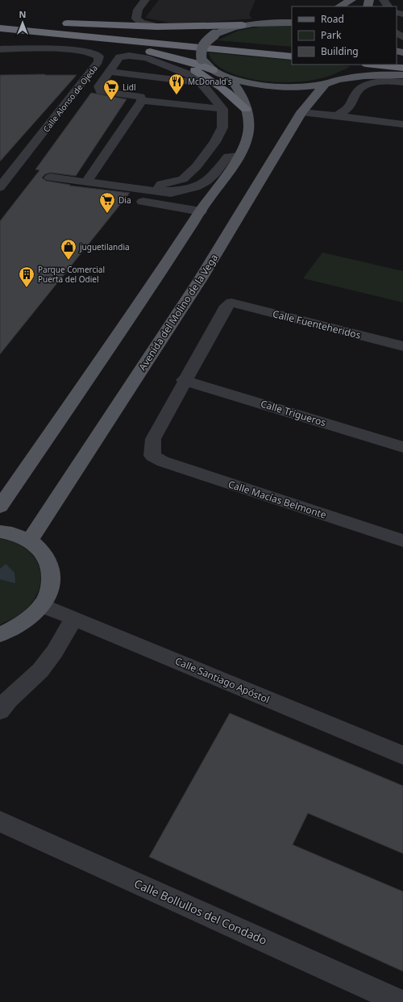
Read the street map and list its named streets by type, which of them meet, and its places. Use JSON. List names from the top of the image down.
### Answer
{
  "streets": {
    "main road": ["Avenida del Molino de la Vega"],
    "street": [
      "Calle Alonso de Ojeda",
      "Calle Fuenteheridos",
      "Calle Trigueros",
      "Calle Macías Belmonte",
      "Calle Santiago Apóstol",
      "Calle Bollullos del Condado"
    ]
  },
  "crossings": [
    ["Calle Fuenteheridos", "Calle Trigueros"],
    ["Calle Fuenteheridos", "Calle Macías Belmonte"],
    ["Calle Trigueros", "Calle Macías Belmonte"]
  ],
  "places": {
    "restaurant": ["McDonald's"],
    "supermarket": ["Lidl", "Dia"],
    "shop": ["juguetilandia"],
    "building": ["Parque Comercial Puerta del Odiel"]
  },
  "legend": ["Road", "Park", "Building"],
  "north": "top"
}
